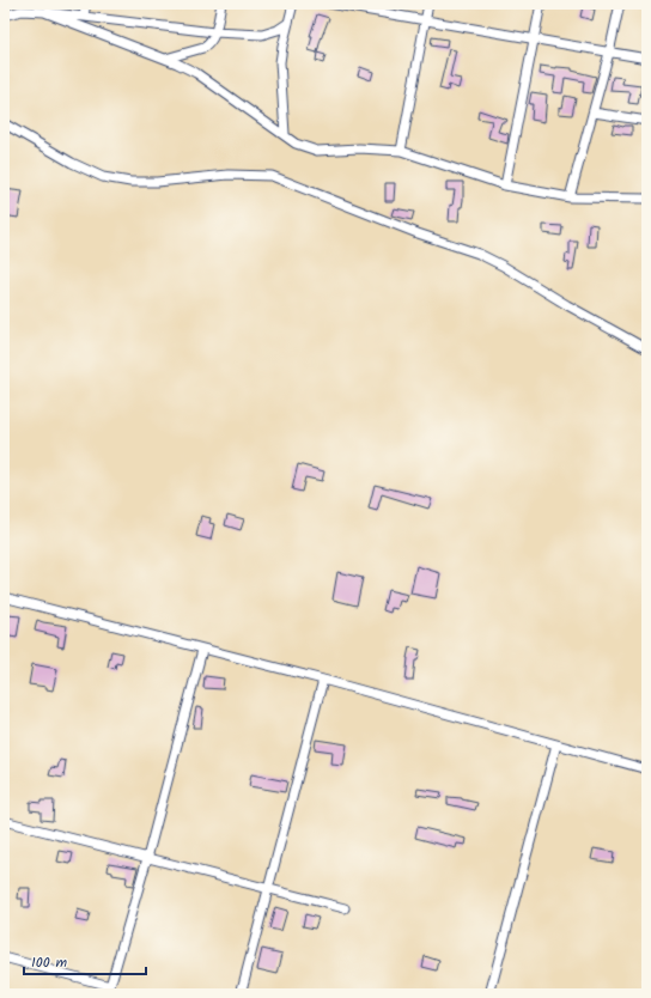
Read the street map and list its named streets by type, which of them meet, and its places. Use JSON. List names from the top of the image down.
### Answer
{
  "scale_bar": "100 m"
}
